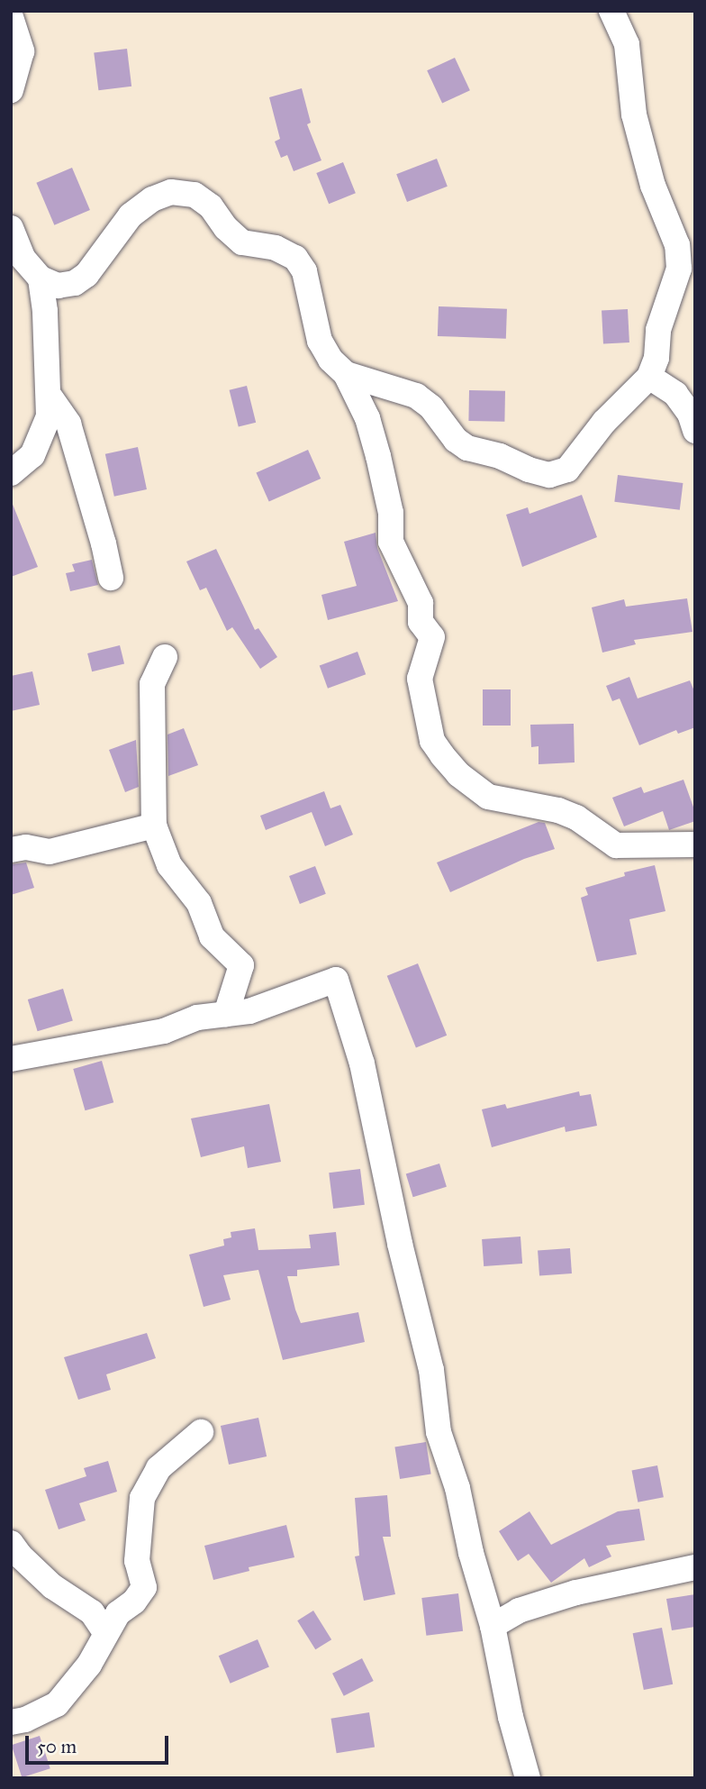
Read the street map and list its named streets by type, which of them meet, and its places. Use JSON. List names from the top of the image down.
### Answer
{
  "scale_bar": "50 m"
}
